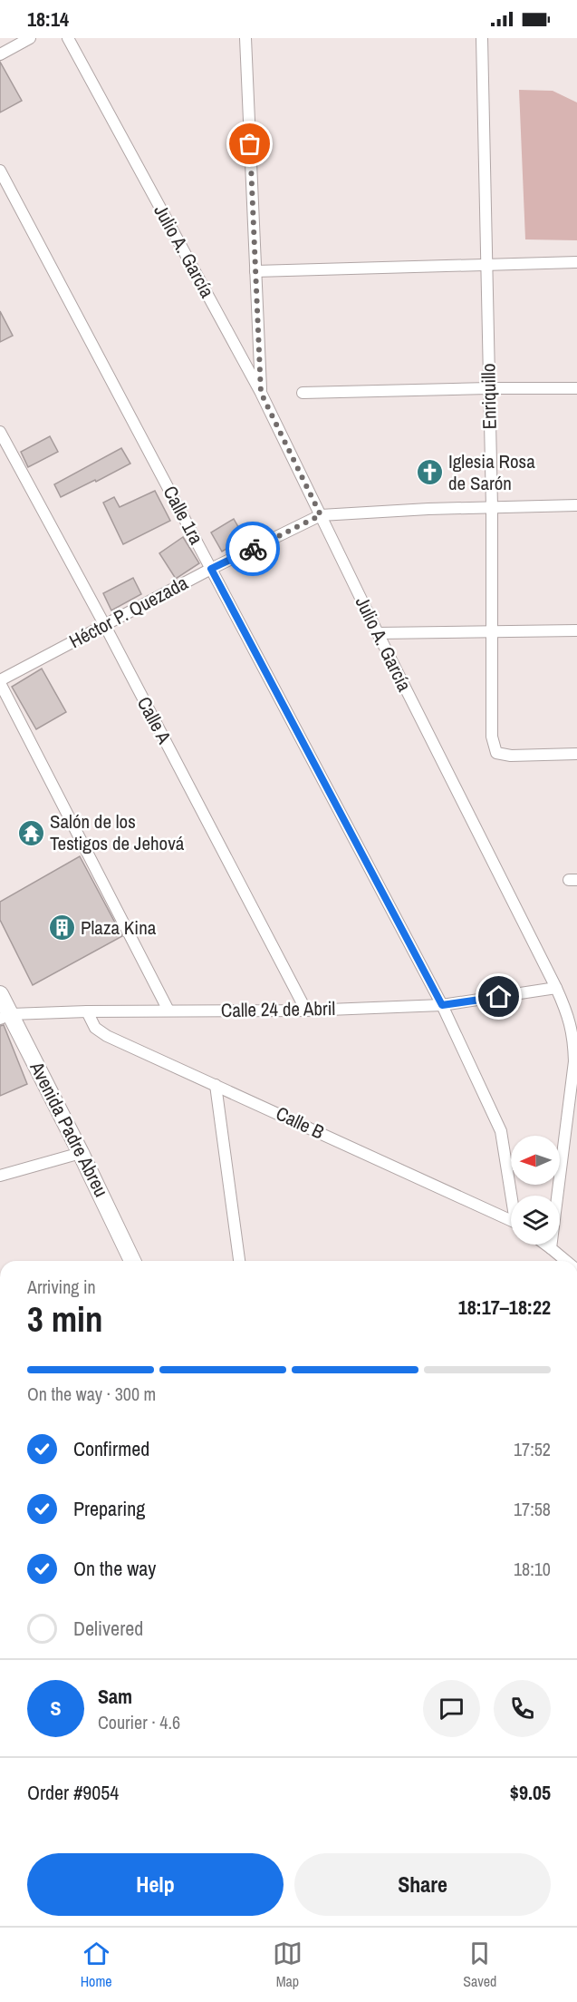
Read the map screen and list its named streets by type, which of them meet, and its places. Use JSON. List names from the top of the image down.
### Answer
{
  "streets": {
    "main road": ["Avenida Padre Abreu"],
    "street": [
      "Julio A. García",
      "Enriquillo",
      "Calle 1ra",
      "Héctor P. Quezada",
      "Calle A",
      "Calle 24 de Abril",
      "Calle B"
    ]
  },
  "crossings": [
    ["Julio A. García", "Héctor P. Quezada"],
    ["Julio A. García", "Calle 24 de Abril"],
    ["Enriquillo", "Héctor P. Quezada"],
    ["Calle 1ra", "Héctor P. Quezada"],
    ["Calle 1ra", "Calle 24 de Abril"],
    ["Héctor P. Quezada", "Calle A"],
    ["Calle A", "Calle 24 de Abril"],
    ["Calle 24 de Abril", "Calle B"],
    ["Calle 24 de Abril", "Avenida Padre Abreu"]
  ],
  "places": {
    "church": ["Iglesia Rosa de Sarón"],
    "temple": ["Salón de los Testigos de Jehová"],
    "building": ["Plaza Kina"]
  },
  "north": "left",
  "page": {
    "status": "18:14",
    "heading": ["3 min", "Arriving in", "18:17–18:22"],
    "panel": [
      "Sam",
      "Courier · 4.6",
      "Order #9054",
      "$9.05"
    ],
    "bar": "On the way · 300 m",
    "list": [
      ["Confirmed", "17:52"],
      ["Preparing", "17:58"],
      ["On the way", "18:10"],
      "Delivered"
    ],
    "round": "S",
    "buttons": ["Help", "Share"],
    "tabs": ["Home", "Map", "Saved"]
  }
}
